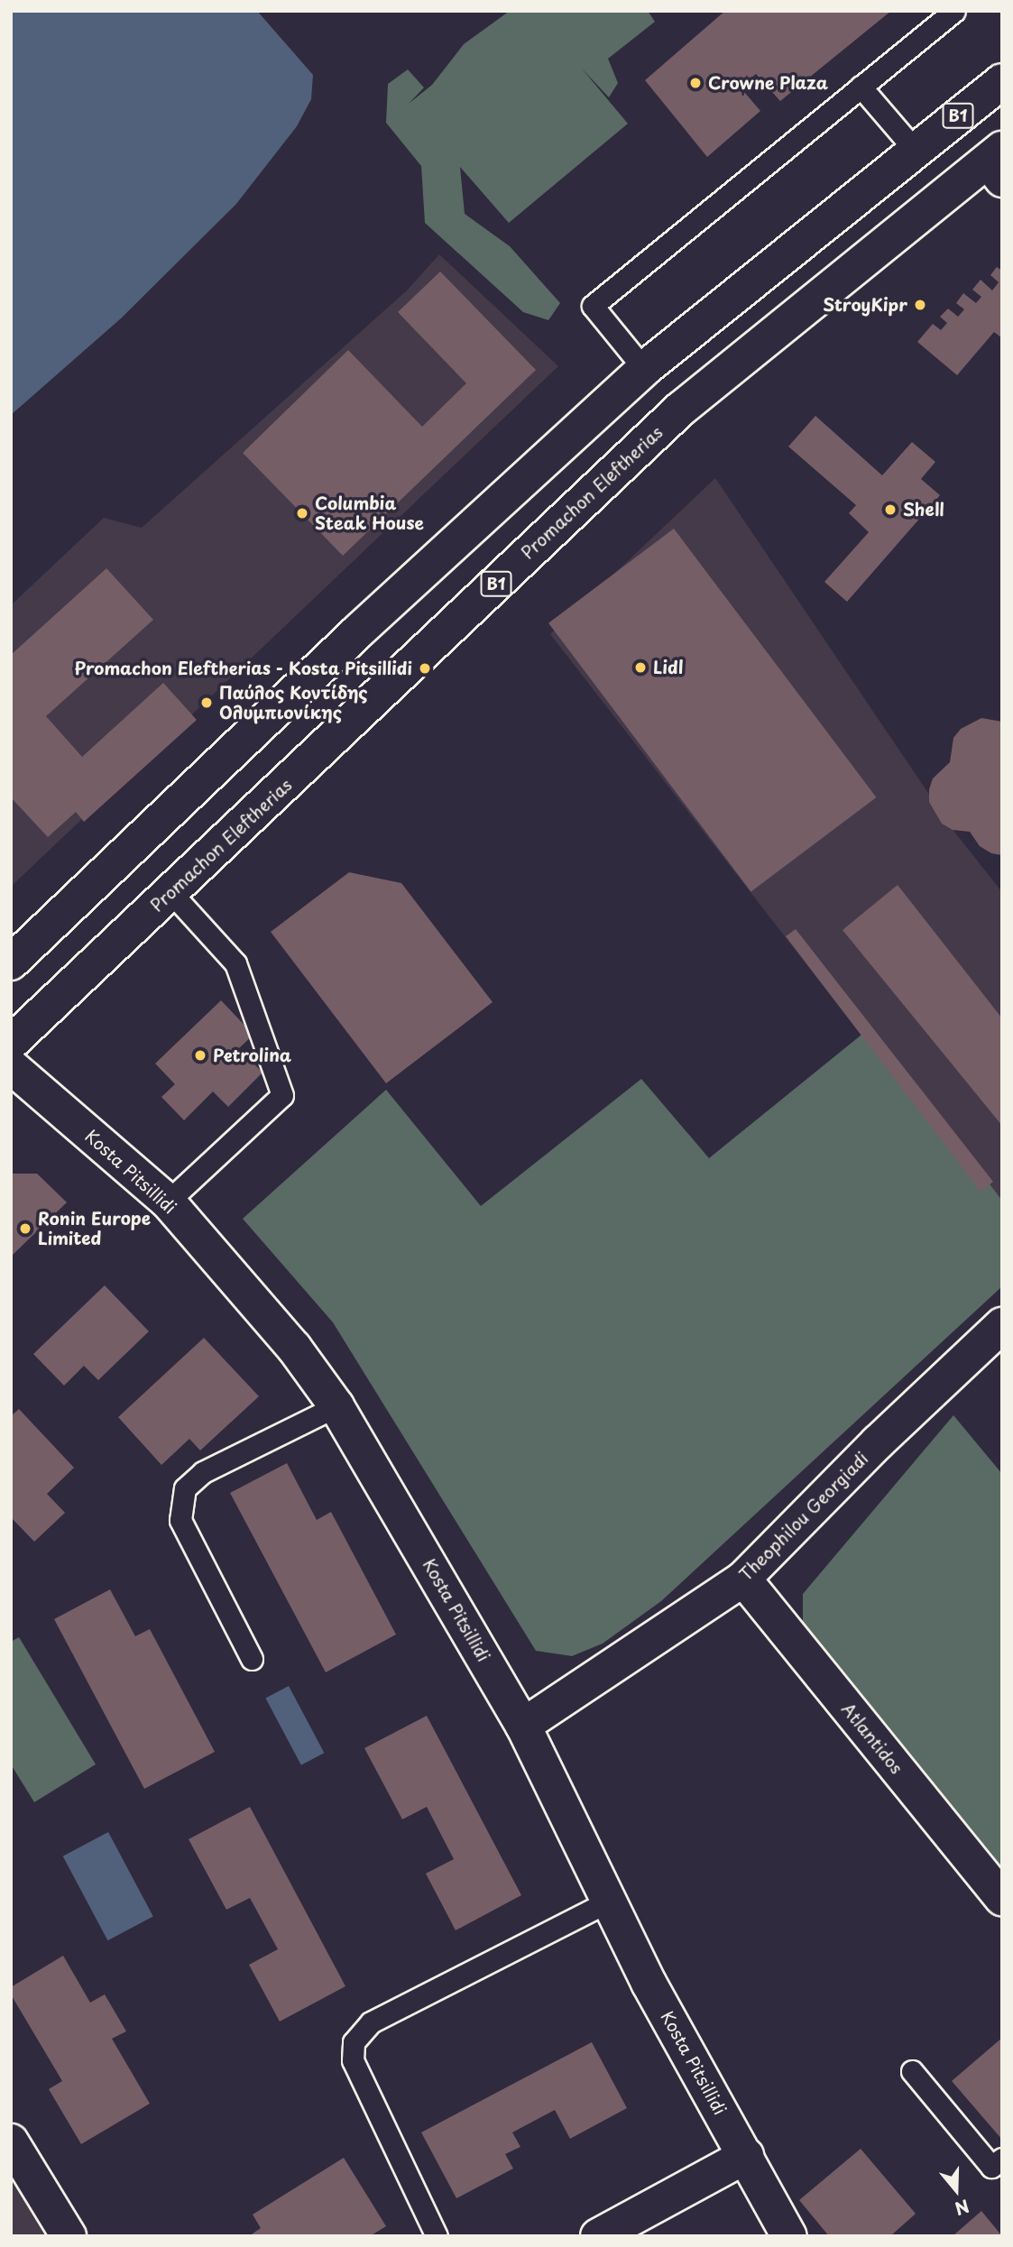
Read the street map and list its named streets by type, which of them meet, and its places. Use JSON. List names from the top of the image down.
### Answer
{
  "streets": {
    "street": [
      "B1",
      "Promachon Eleftherias",
      "Kosta Pitsillidi",
      "Theophilou Georgiadi",
      "Atlantidos"
    ]
  },
  "crossings": [
    ["Kosta Pitsillidi", "Theophilou Georgiadi"],
    ["Theophilou Georgiadi", "Atlantidos"]
  ],
  "places": [
    "Crowne Plaza",
    "StroyKipr",
    "Shell",
    "Columbia Steak House",
    "Lidl",
    "Promachon Eleftherias - Kosta Pitsillidi",
    "Παύλος Κοντίδης Ολυμπιονίκης",
    "Petrolina",
    "Ronin Europe Limited"
  ],
  "north": "bottom"
}
